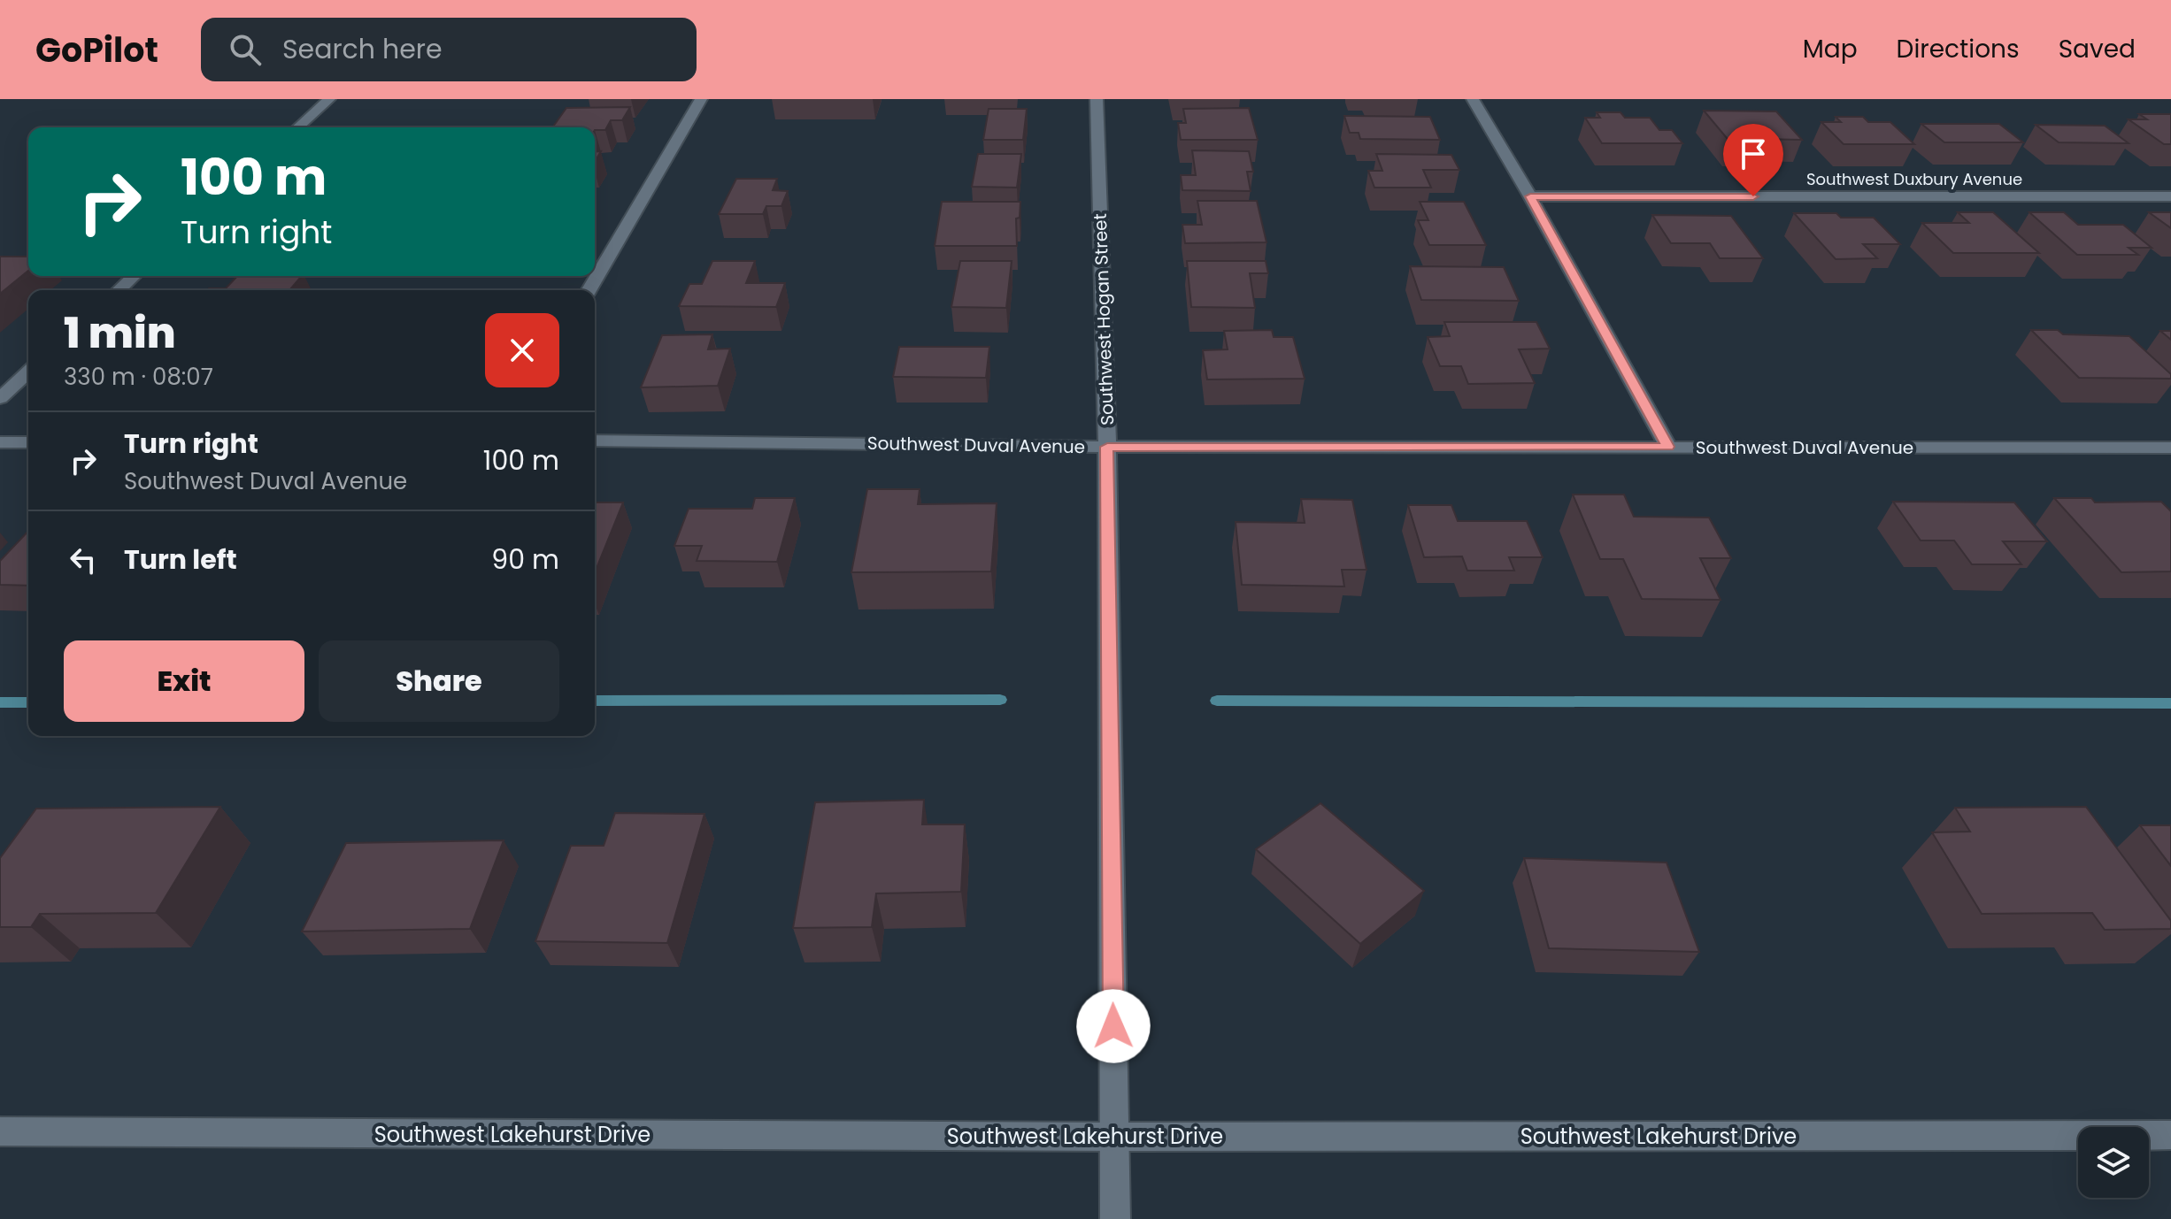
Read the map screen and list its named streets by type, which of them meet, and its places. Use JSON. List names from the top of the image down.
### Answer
{
  "streets": {
    "street": [
      "Southwest Duxbury Avenue",
      "Southwest Hogan Street",
      "Southwest Duval Avenue",
      "Southwest Lakehurst Drive"
    ]
  },
  "crossings": [
    ["Southwest Hogan Street", "Southwest Duval Avenue"],
    ["Southwest Hogan Street", "Southwest Lakehurst Drive"]
  ],
  "page": {
    "header": "GoPilot",
    "search": "Search here",
    "nav": ["Map", "Directions", "Saved"],
    "turn": ["100 m", "Turn right"],
    "heading": ["1 min", "330 m · 08:07"],
    "list": [
      {
        "name": "Turn right",
        "note": "Southwest Duval Avenue",
        "value": "100 m"
      },
      {
        "name": "Turn left",
        "value": "90 m"
      }
    ],
    "buttons": ["Exit", "Share"]
  }
}
